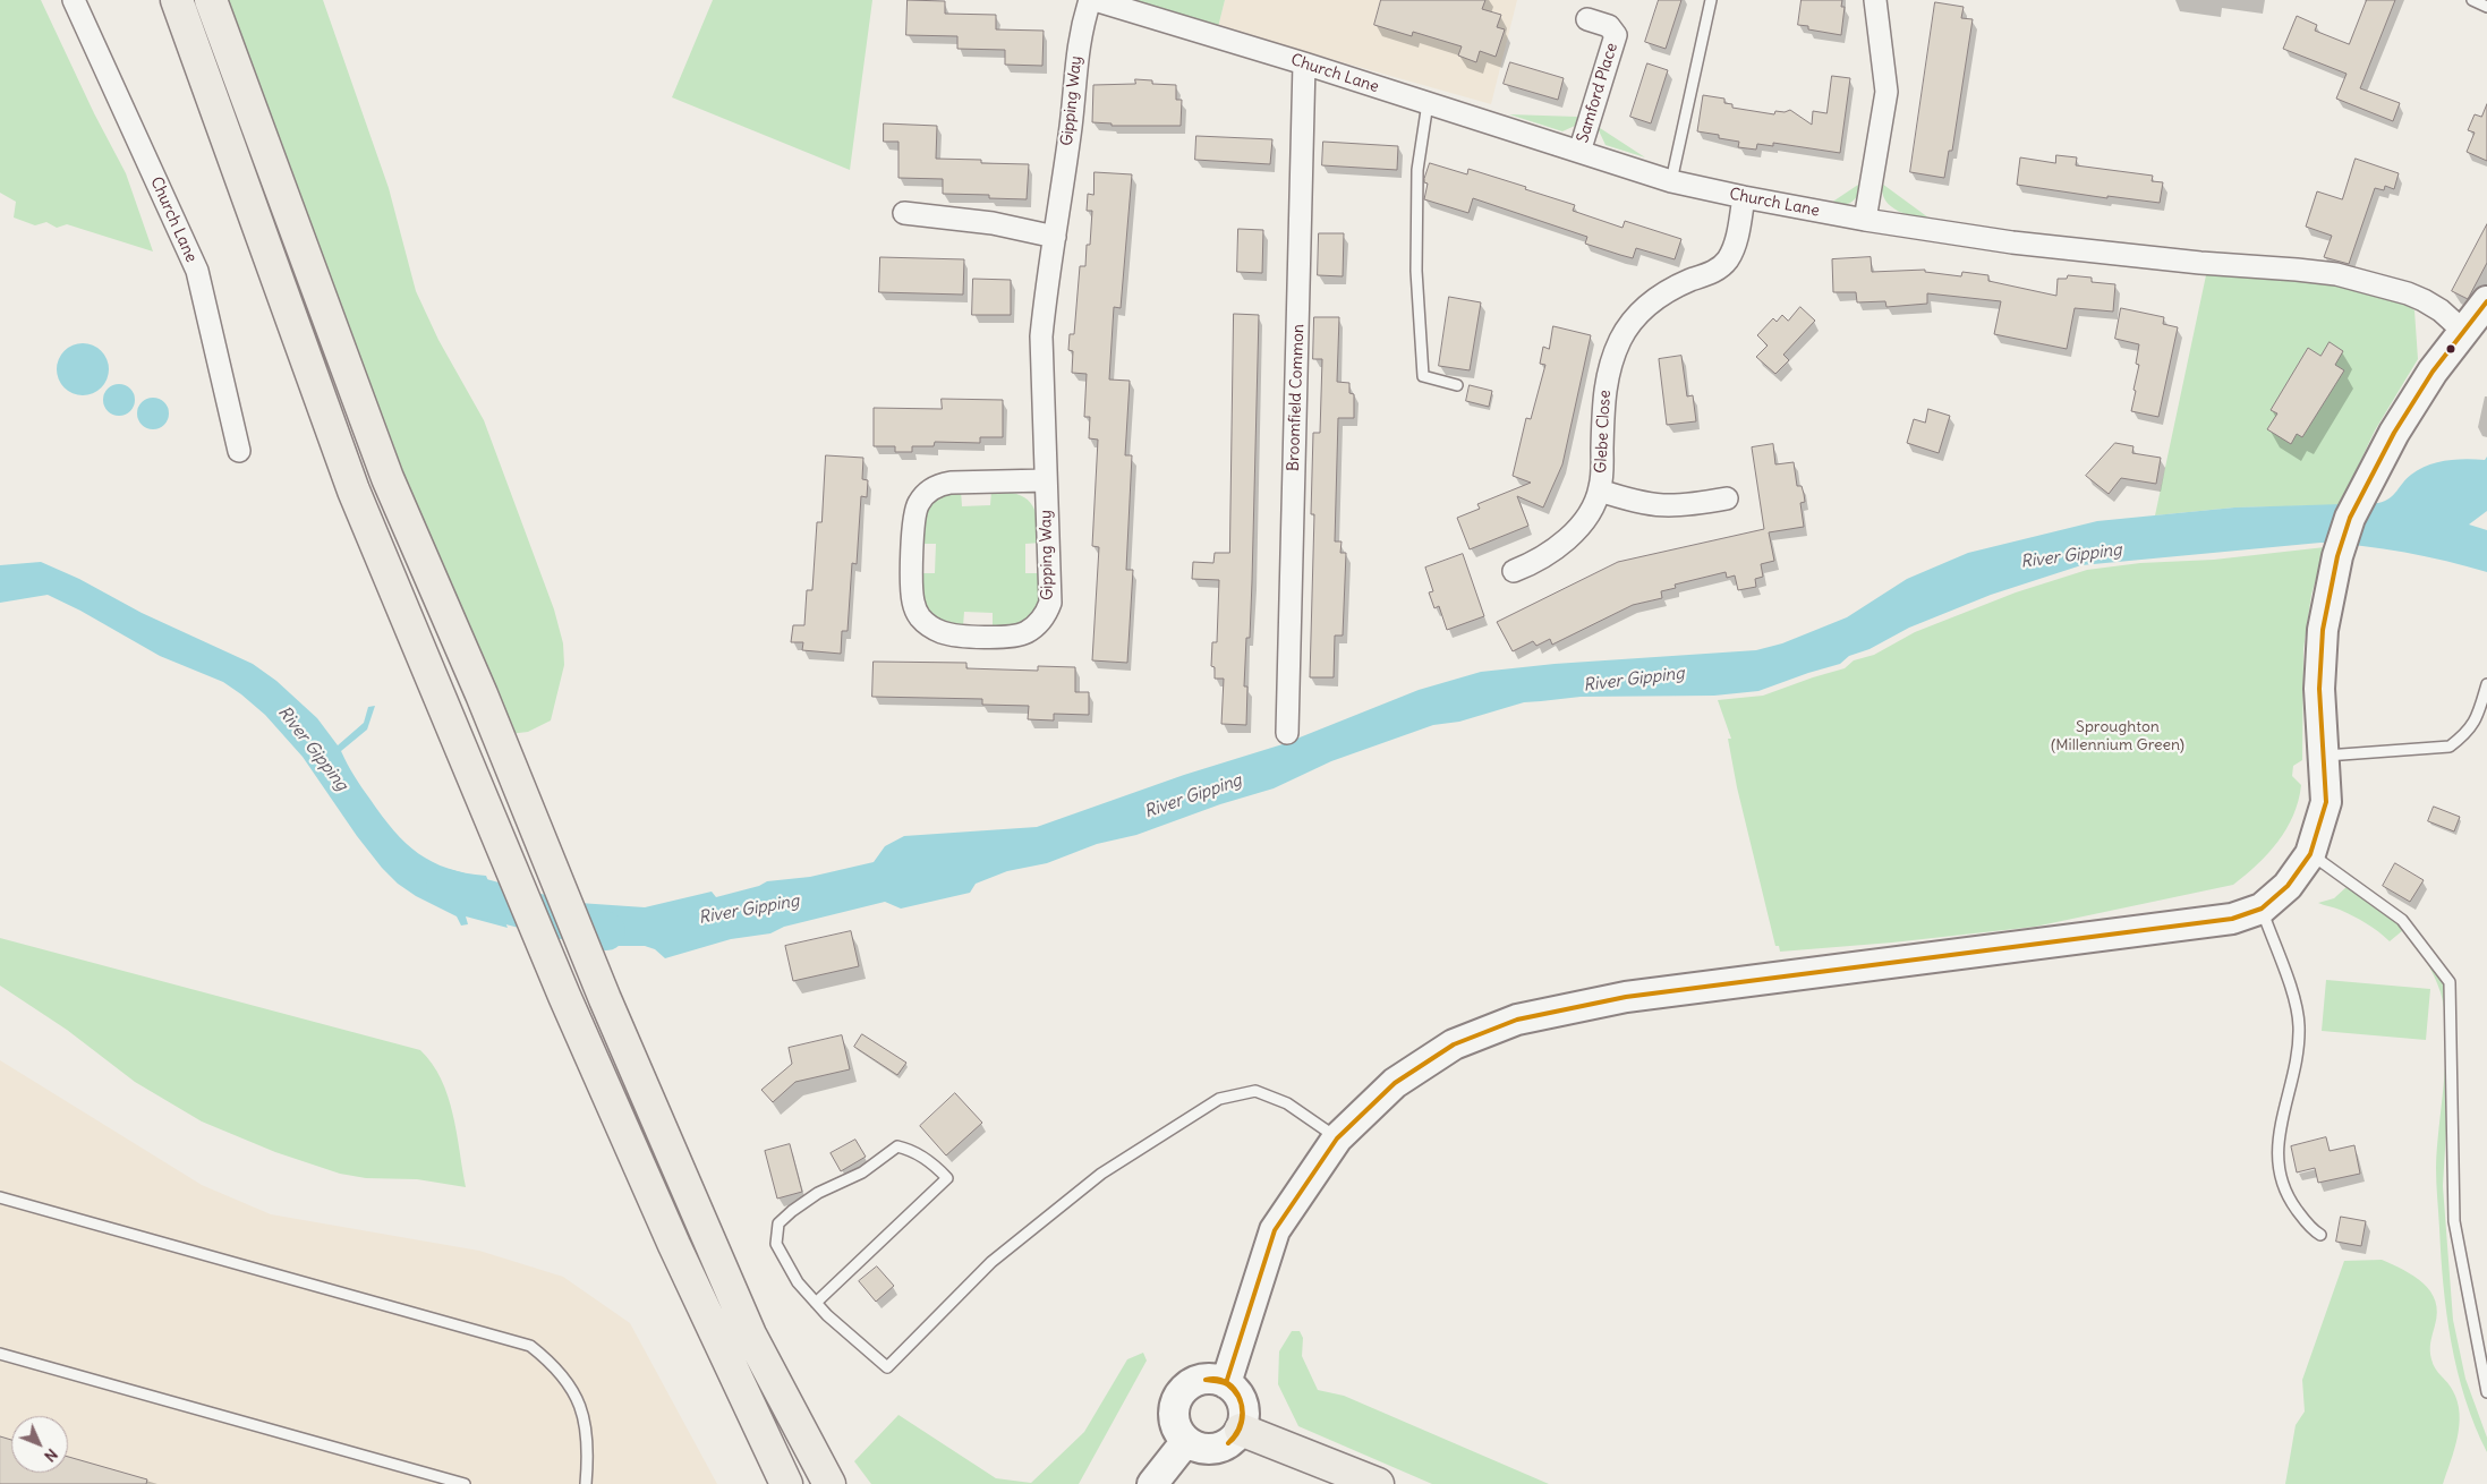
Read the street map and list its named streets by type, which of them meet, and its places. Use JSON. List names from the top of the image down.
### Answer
{
  "streets": {
    "street": [
      "Church Lane",
      "Samford Place",
      "Gipping Way",
      "Broomfield Common",
      "Glebe Close"
    ]
  },
  "crossings": [
    ["Church Lane", "Samford Place"],
    ["Church Lane", "Broomfield Common"],
    ["Church Lane", "Glebe Close"]
  ],
  "water": ["River Gipping"],
  "parks": ["Sproughton (Millennium Green)"],
  "north": "bottom right"
}
